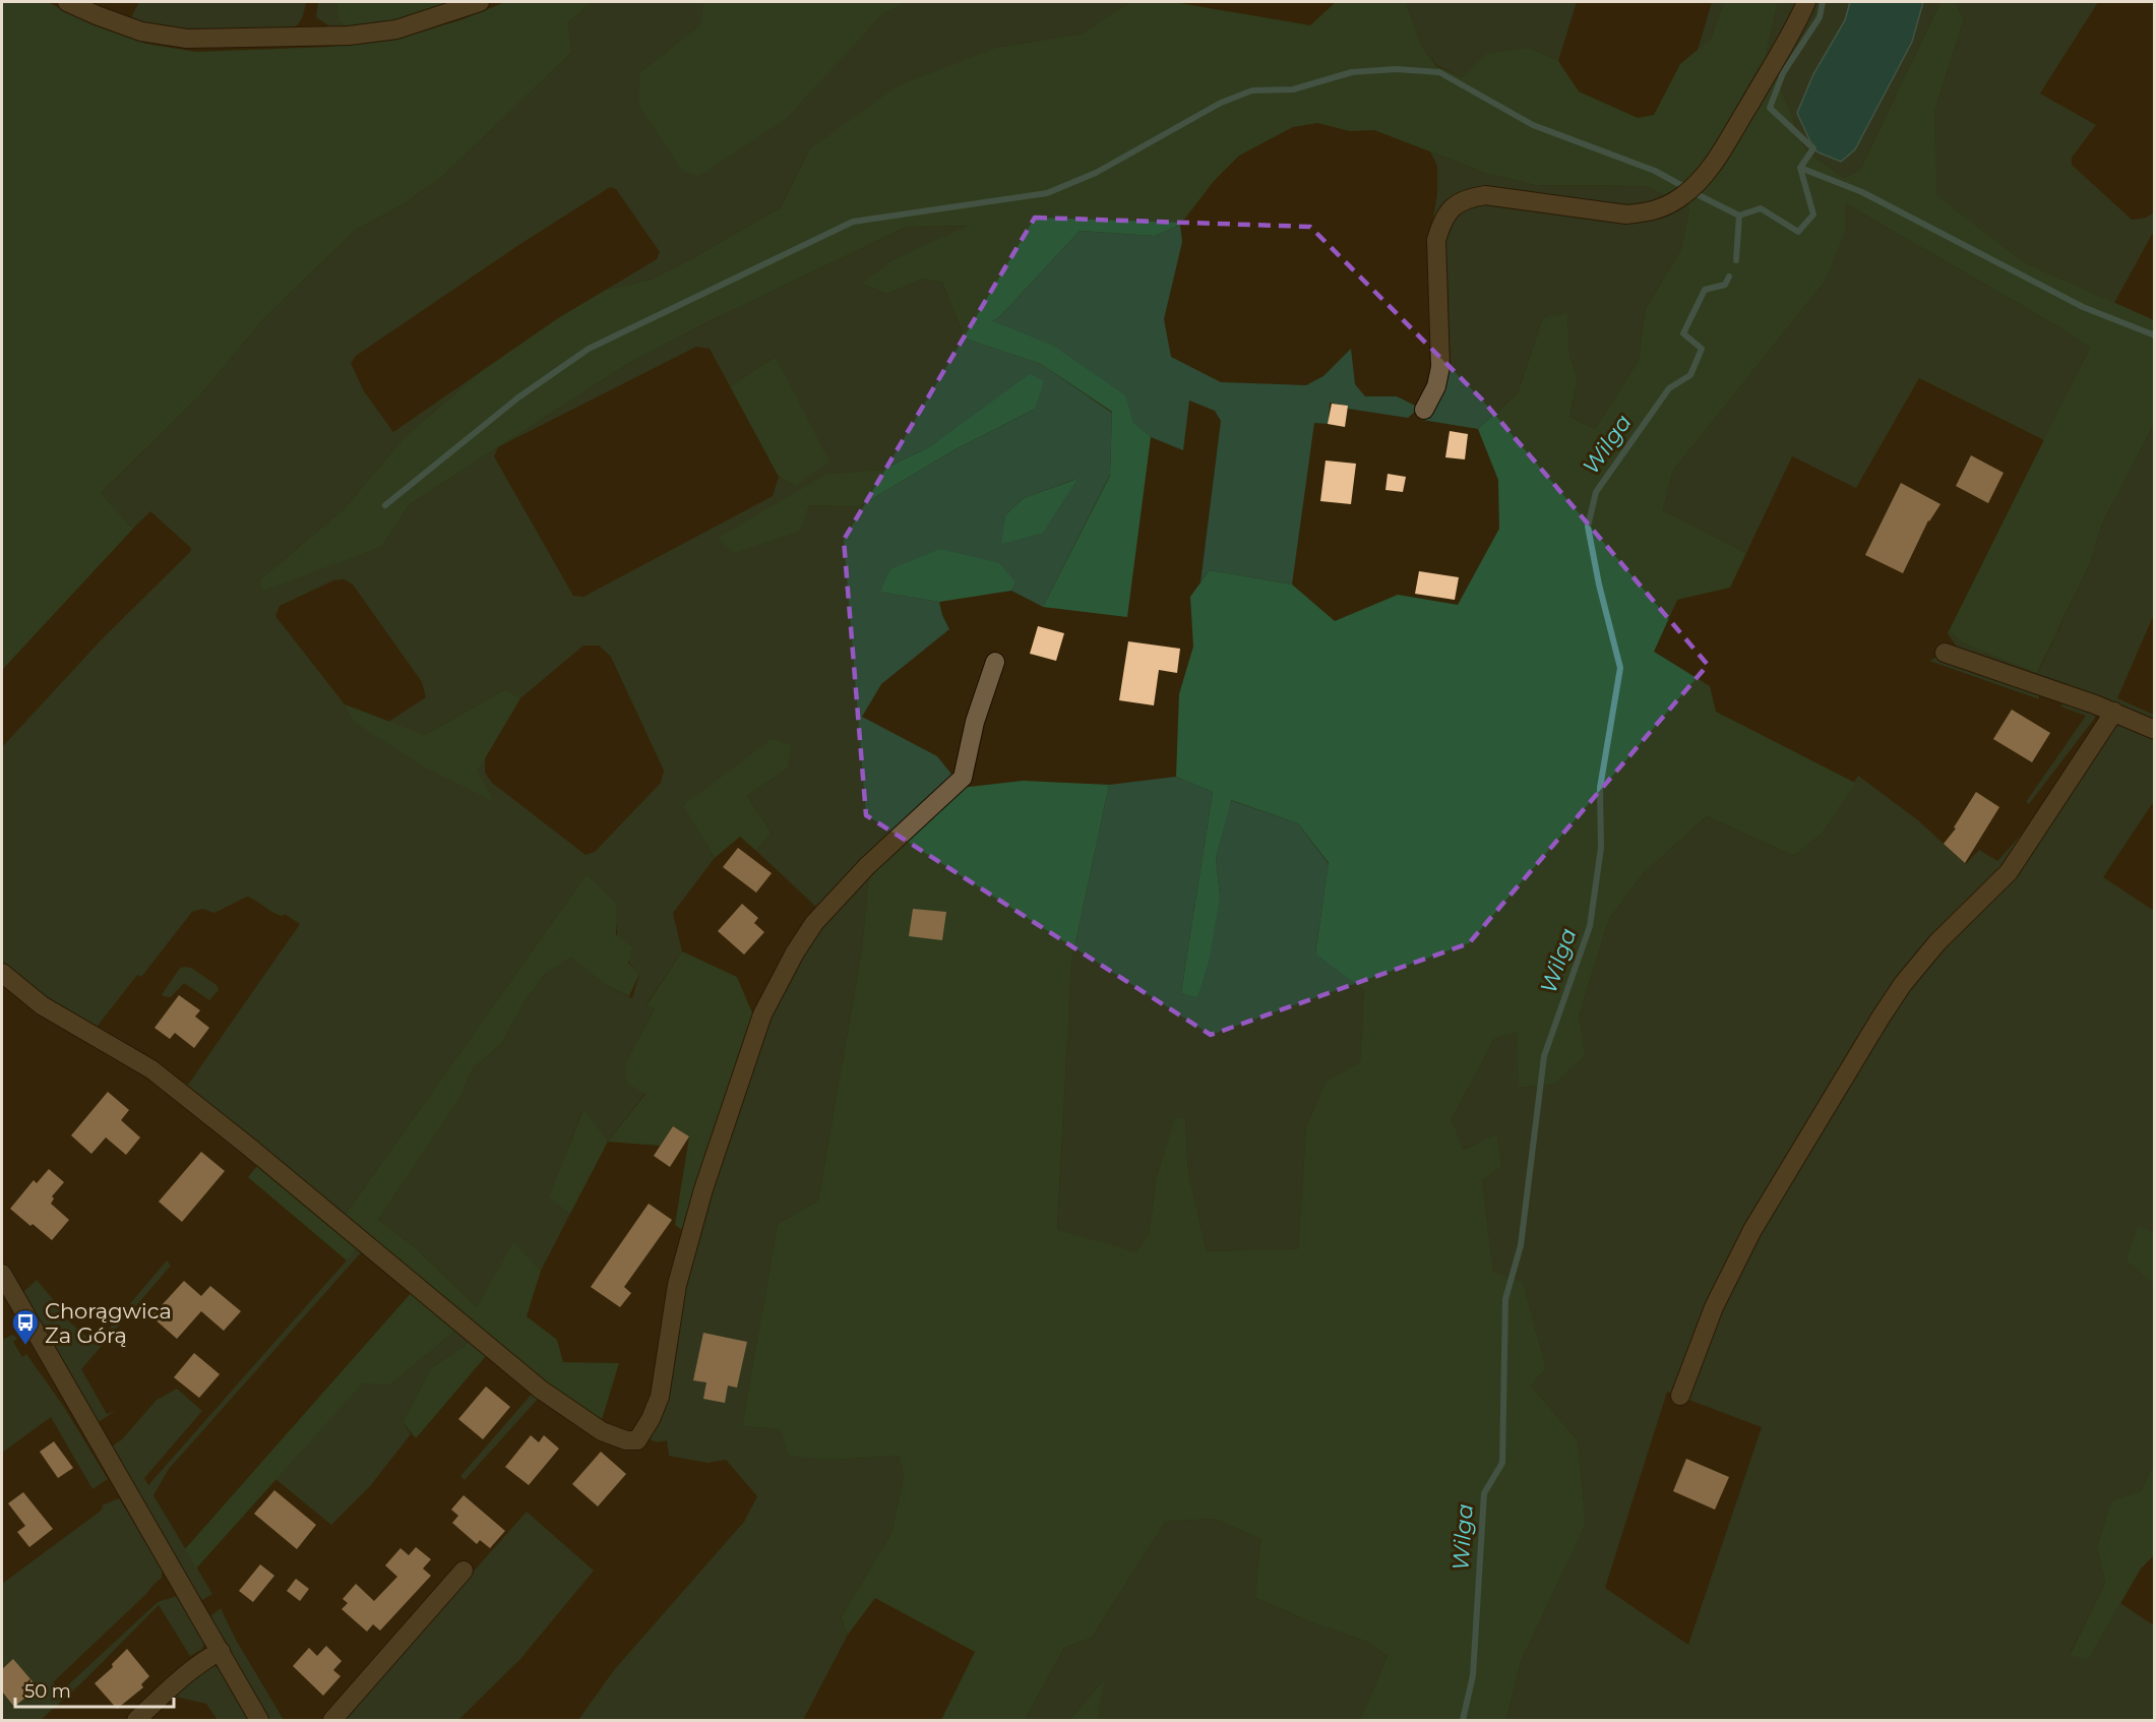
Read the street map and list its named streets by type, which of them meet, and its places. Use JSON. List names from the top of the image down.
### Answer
{
  "water": ["Wilga"],
  "places": {
    "bus stop": ["Chorągwica Za Górą"]
  },
  "scale_bar": "50 m"
}
